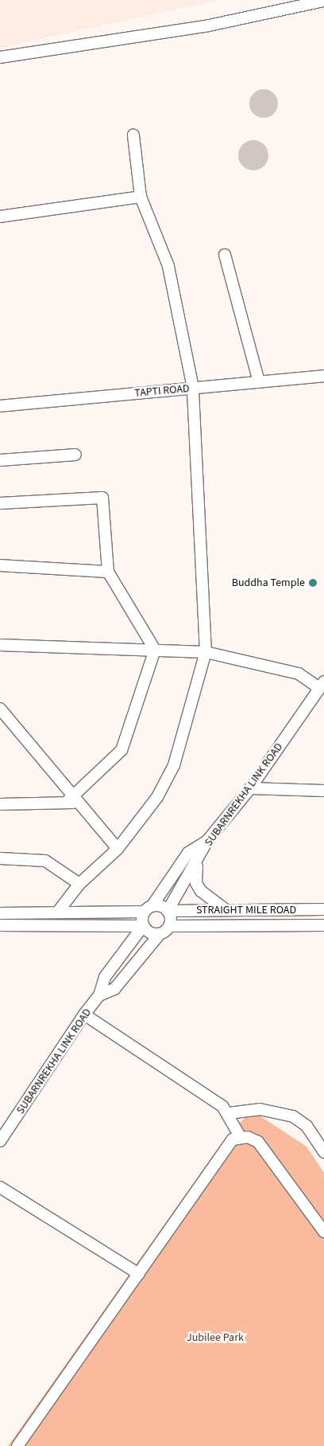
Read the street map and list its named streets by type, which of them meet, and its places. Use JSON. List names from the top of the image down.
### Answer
{
  "streets": {
    "street": ["TAPTI ROAD", "SUBARNREKHA LINK ROAD", "STRAIGHT MILE ROAD"]
  },
  "crossings": [
    ["SUBARNREKHA LINK ROAD", "STRAIGHT MILE ROAD"]
  ],
  "parks": ["Jubilee Park"],
  "places": ["Buddha Temple"]
}
